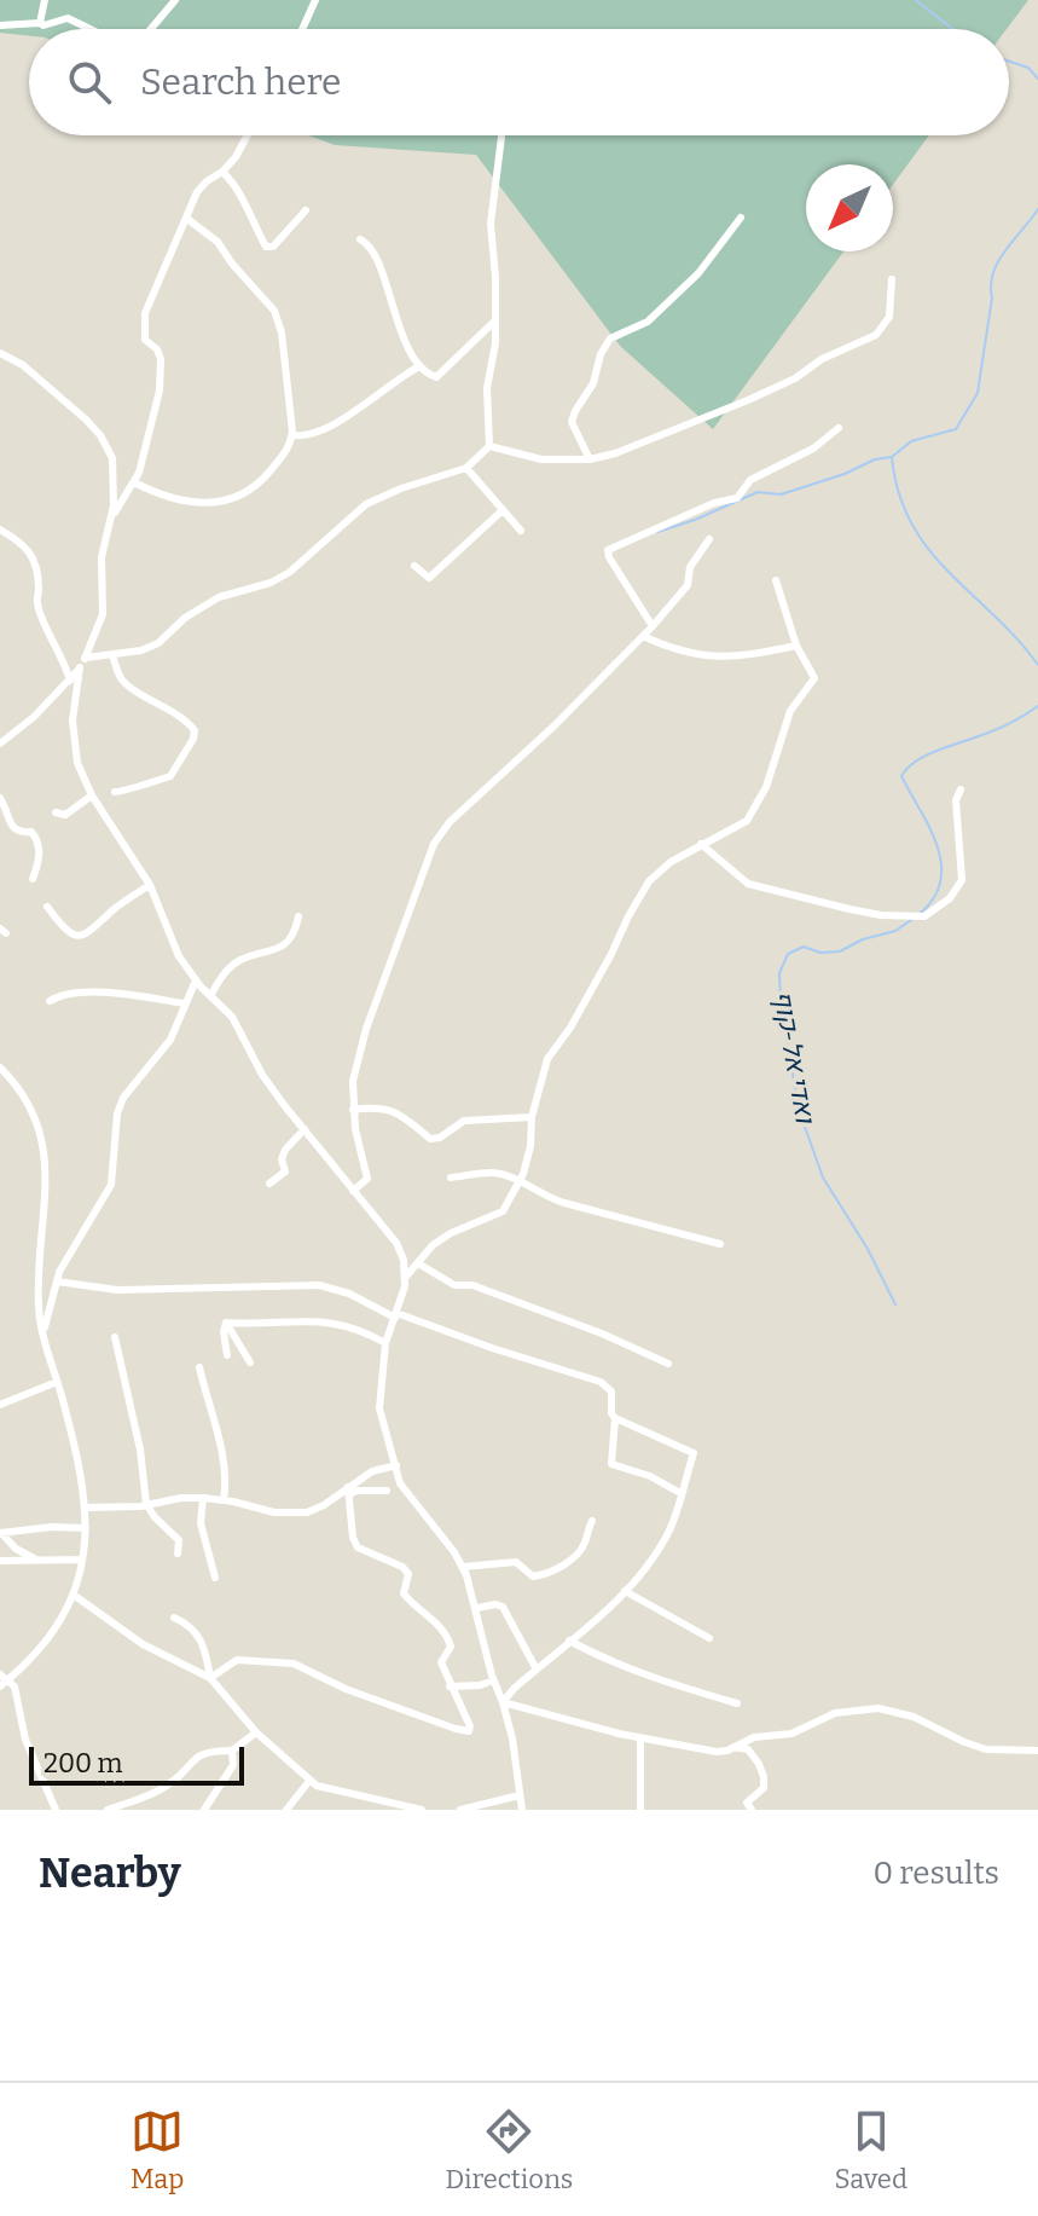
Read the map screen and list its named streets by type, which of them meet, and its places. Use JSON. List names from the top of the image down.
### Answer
{
  "water": ["ואדי אל-קוף"],
  "scale_bar": "200 m",
  "north": "bottom left",
  "page": {
    "search": "Search here",
    "scale": "200 m",
    "heading": ["Nearby", "0 results"],
    "nav": ["Map", "Directions", "Saved"]
  }
}
